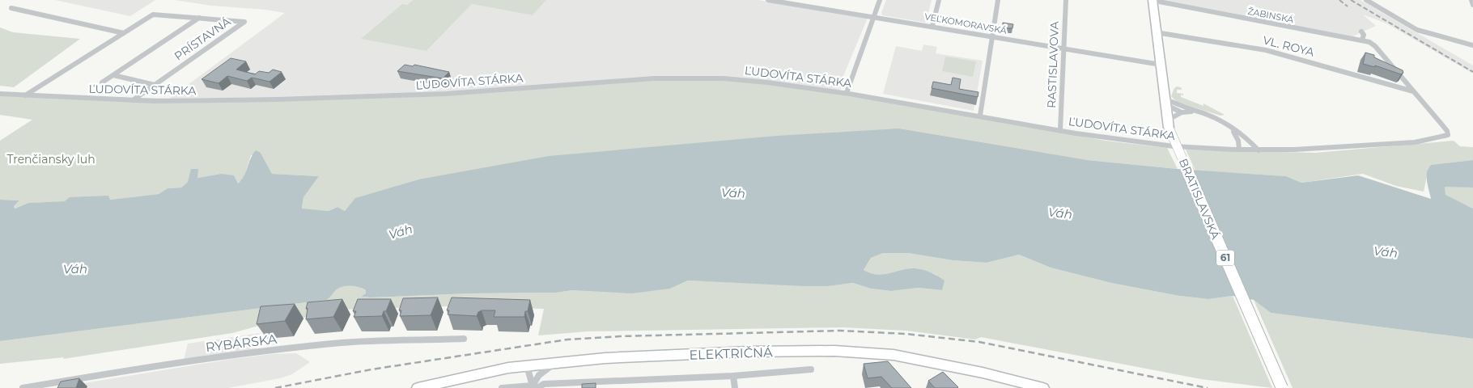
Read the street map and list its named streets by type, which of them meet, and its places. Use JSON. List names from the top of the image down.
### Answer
{
  "streets": {
    "main road": ["BRATISLAVSKÁ", "61", "ELEKTRIČNÁ"],
    "street": [
      "ŽABINSKÁ",
      "VEĽKOMORAVSKÁ",
      "PRÍSTAVNÁ",
      "VL. ROYA",
      "RASTISLAVOVA",
      "ĽUDOVÍTA STÁRKA",
      "RYBÁRSKA"
    ]
  },
  "crossings": [
    ["ŽABINSKÁ", "ĽUDOVÍTA STÁRKA"],
    ["ŽABINSKÁ", "BRATISLAVSKÁ"],
    ["VEĽKOMORAVSKÁ", "RASTISLAVOVA"],
    ["VEĽKOMORAVSKÁ", "BRATISLAVSKÁ"],
    ["PRÍSTAVNÁ", "ĽUDOVÍTA STÁRKA"],
    ["VL. ROYA", "ĽUDOVÍTA STÁRKA"],
    ["VL. ROYA", "BRATISLAVSKÁ"],
    ["RASTISLAVOVA", "ĽUDOVÍTA STÁRKA"]
  ],
  "water": ["Váh"],
  "parks": ["Trenčiansky luh"]
}
